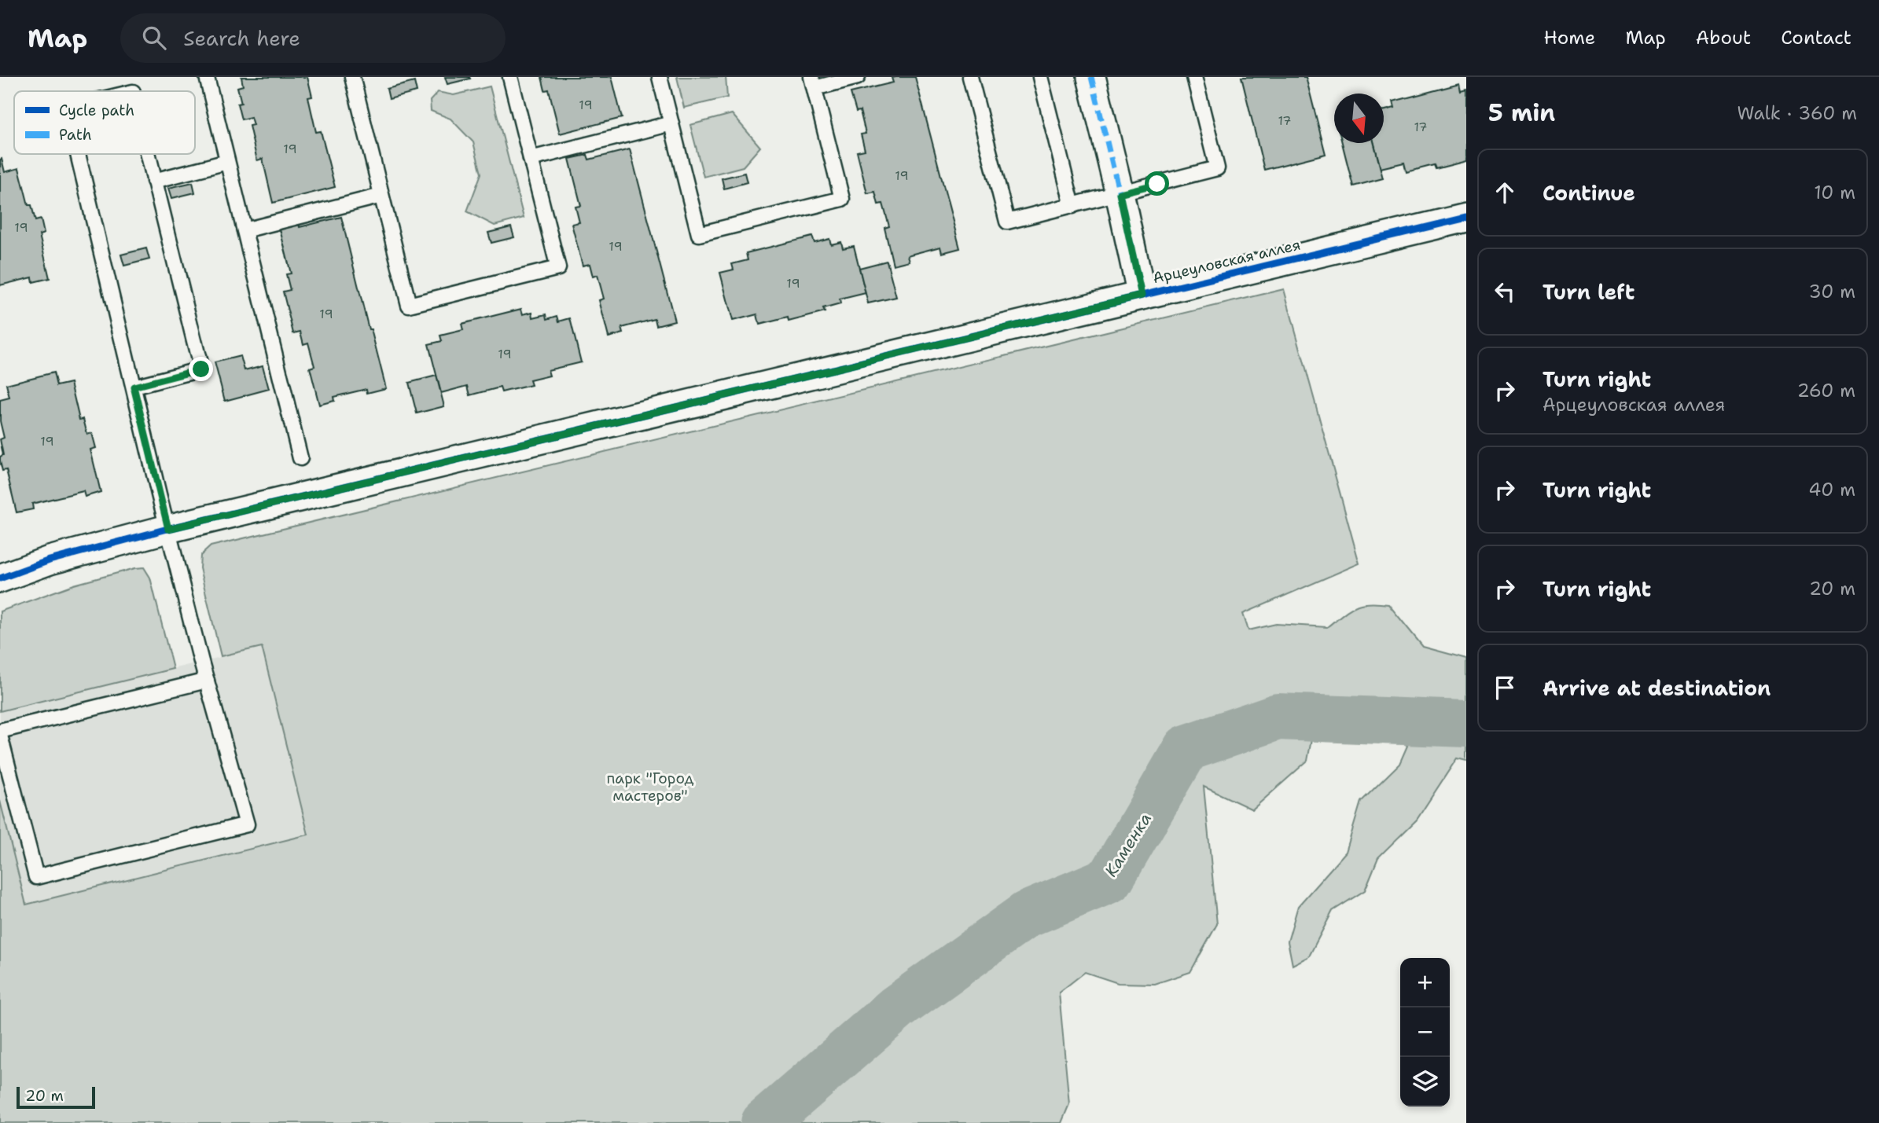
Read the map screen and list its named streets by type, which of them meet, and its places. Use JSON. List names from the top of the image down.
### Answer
{
  "streets": {
    "street": ["Арцеуловская аллея"]
  },
  "water": ["Каменка"],
  "parks": ["парк \"Город мастеров\""],
  "house_numbers": [
    "19",
    "17",
    "17",
    "19",
    "19",
    "19",
    "19",
    "19",
    "19",
    "19",
    "19"
  ],
  "legend": ["Cycle path", "Path"],
  "scale_bar": "20 m",
  "north": "bottom",
  "page": {
    "header": "Map",
    "search": "Search here",
    "nav": [
      "Home",
      "Map",
      "About",
      "Contact"
    ],
    "heading": ["5 min", "Walk · 360 m"],
    "list": [
      ["Continue", "10 m"],
      ["Turn left", "30 m"],
      ["Turn right", "Арцеуловская аллея", "260 m"],
      ["Turn right", "40 m"],
      ["Turn right", "20 m"],
      "Arrive at destination"
    ],
    "map_buttons": ["+", "−"],
    "scale": "20 m"
  }
}
